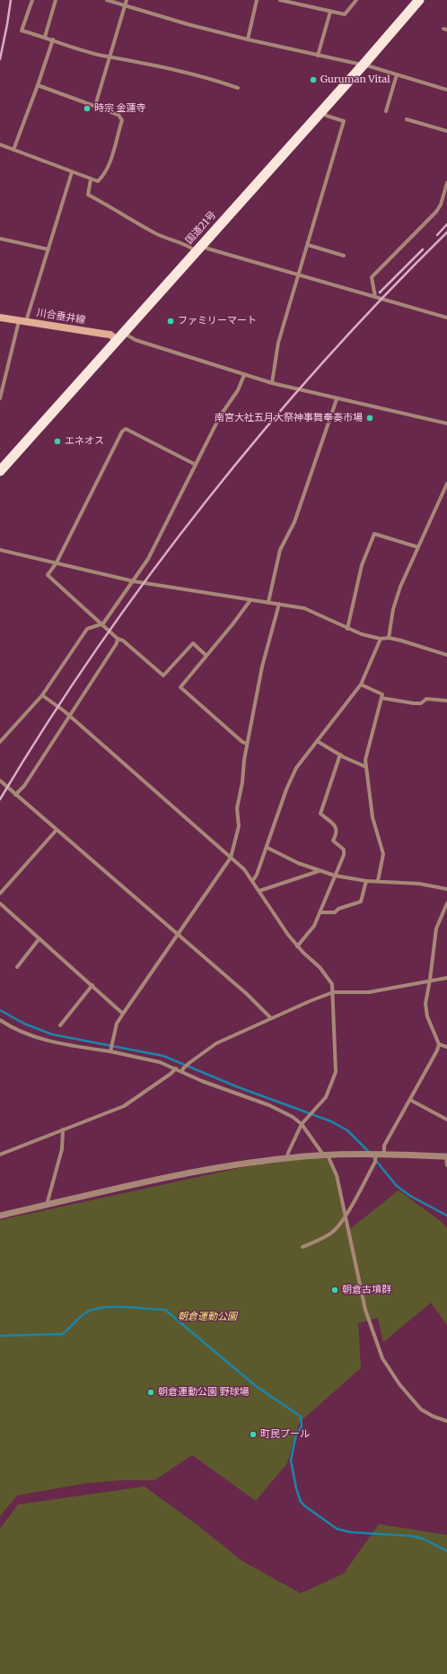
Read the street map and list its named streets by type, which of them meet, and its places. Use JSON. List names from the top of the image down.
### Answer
{
  "streets": {
    "highway": ["国道21号"],
    "main road": ["川合垂井線"]
  },
  "crossings": [
    ["国道21号", "川合垂井線"]
  ],
  "parks": ["朝倉運動公園"],
  "places": [
    "Guruman Vital",
    "時宗 金蓮寺",
    "ファミリーマート",
    "南宮大社五月大祭神事舞奉奏市場",
    "エネオス",
    "朝倉古墳群",
    "朝倉運動公園 野球場",
    "町民プール"
  ]
}
